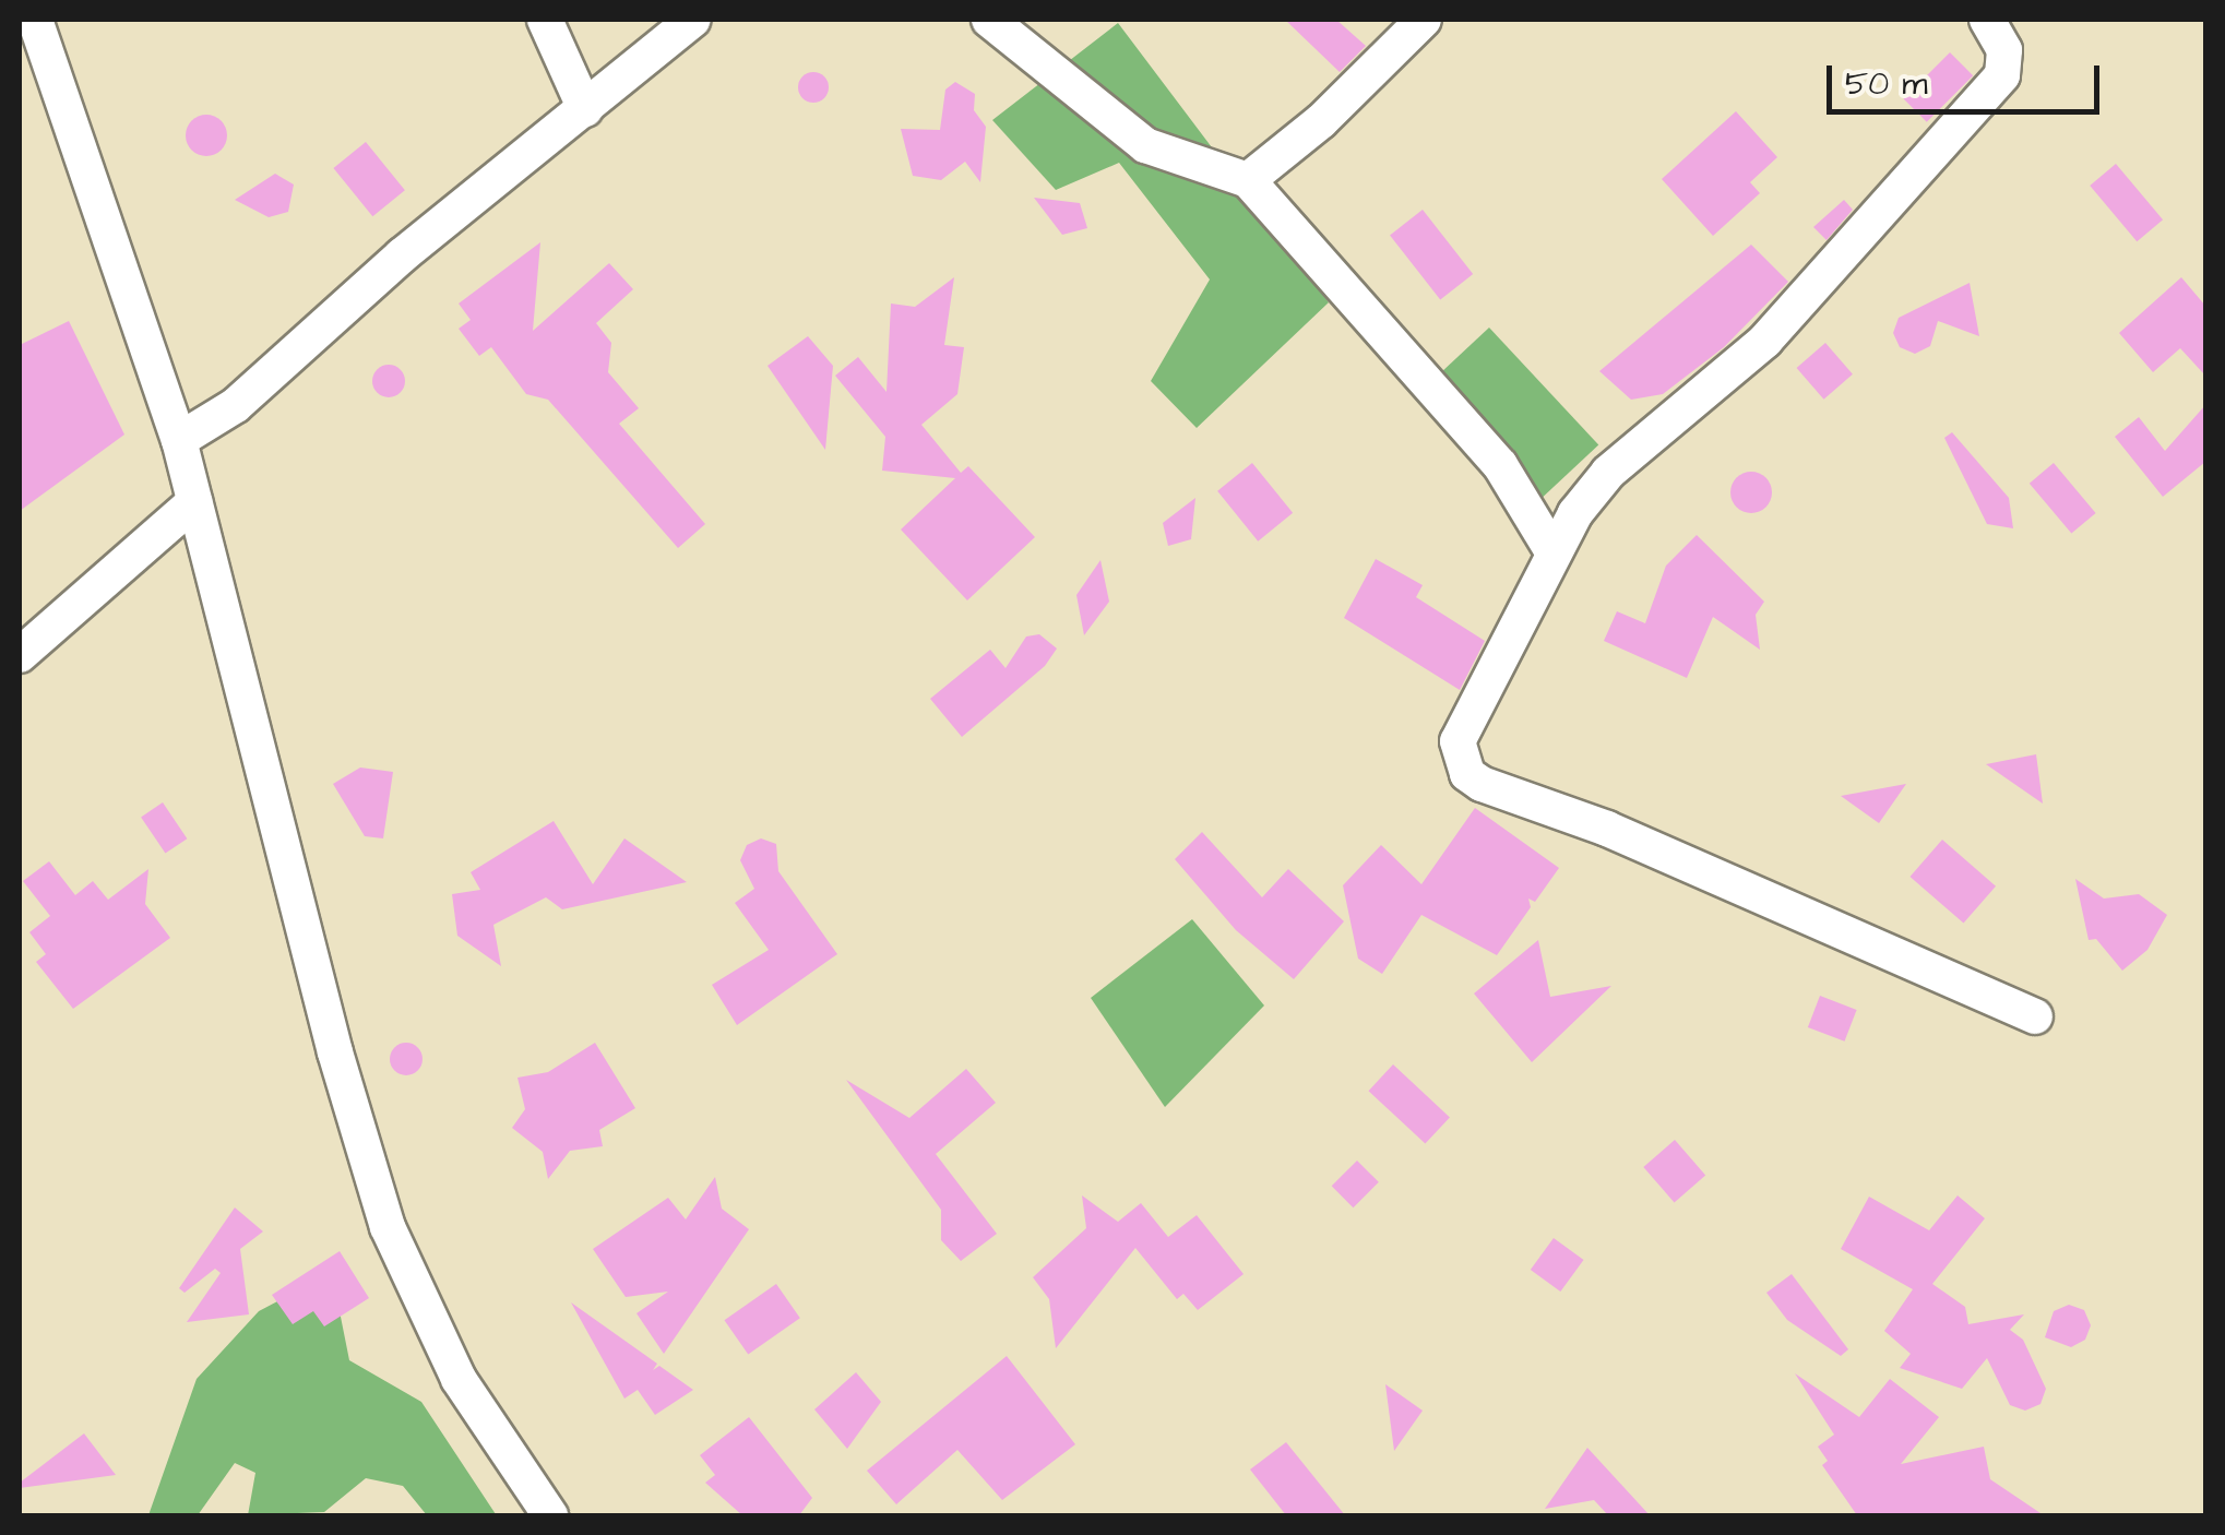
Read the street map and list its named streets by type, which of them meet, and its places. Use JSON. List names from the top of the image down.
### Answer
{
  "scale_bar": "50 m"
}
